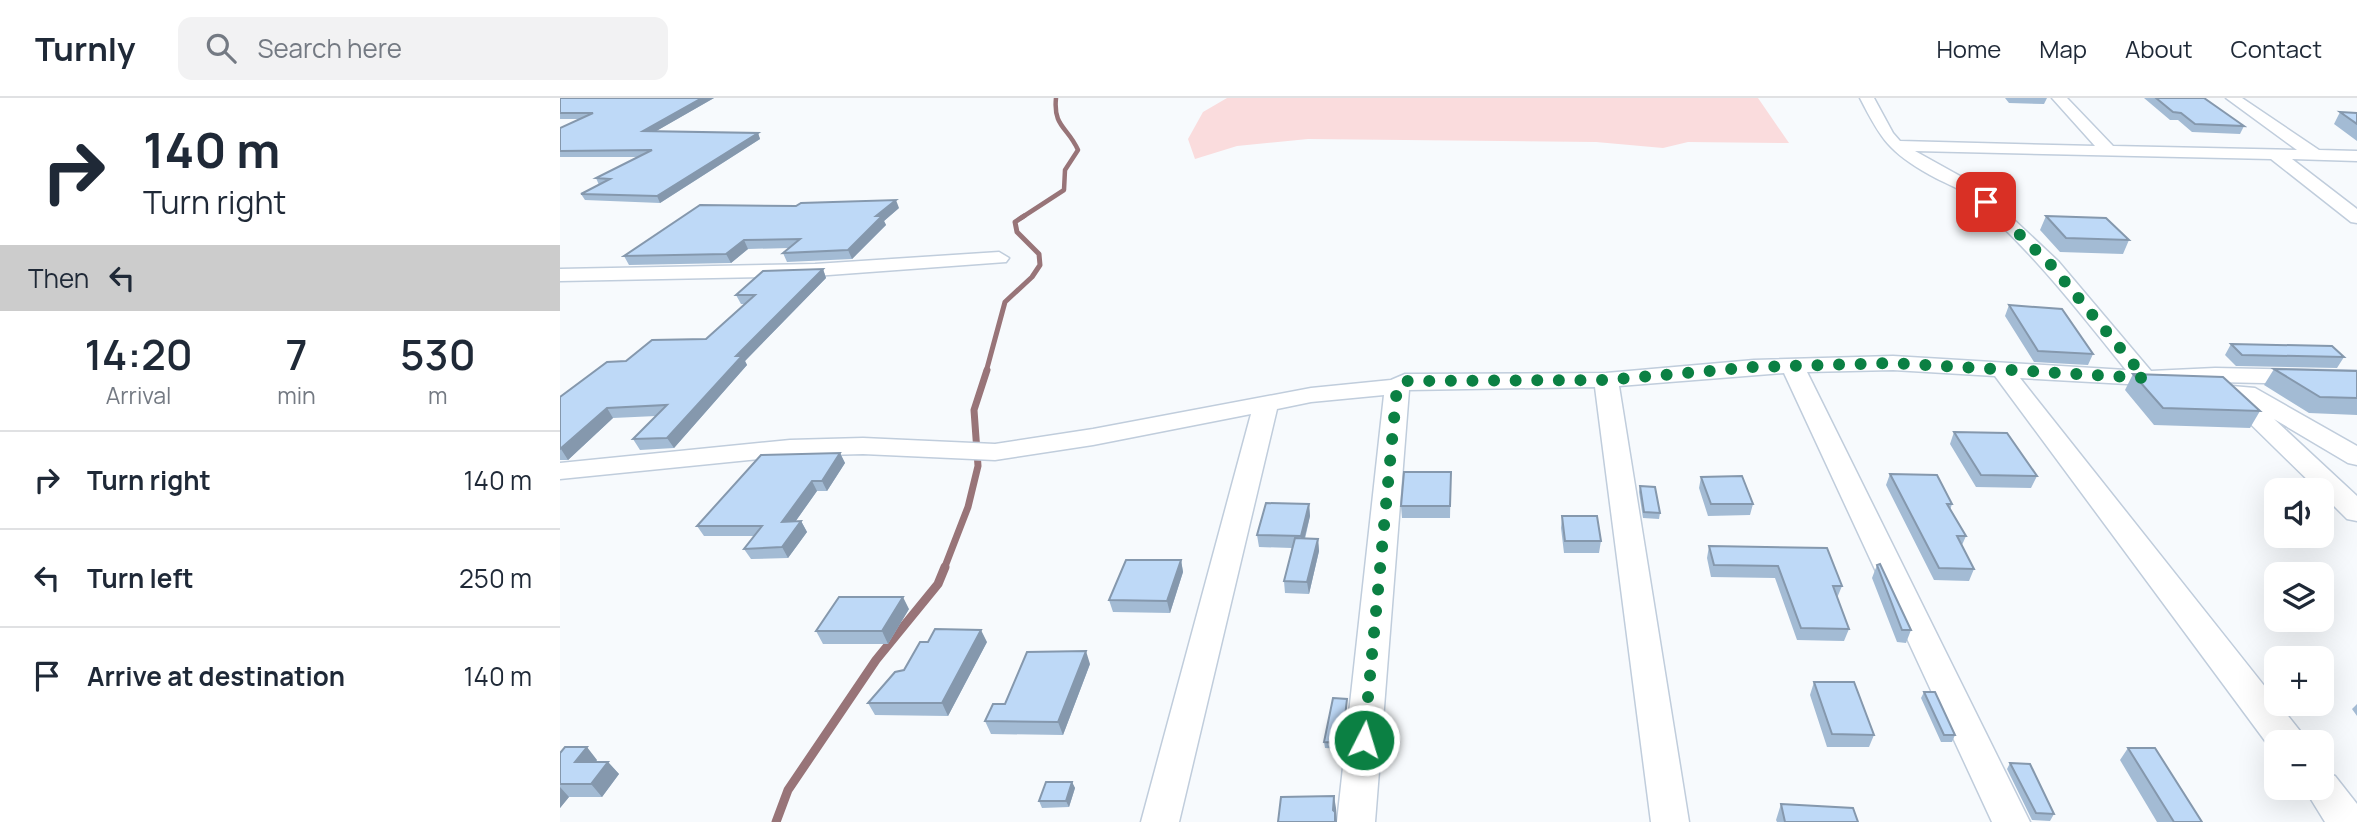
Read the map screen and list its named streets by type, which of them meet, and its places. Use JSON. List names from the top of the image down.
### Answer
{
  "page": {
    "header": "Turnly",
    "search": "Search here",
    "nav": [
      "Home",
      "Map",
      "About",
      "Contact"
    ],
    "turn": ["140 m", "Turn right"],
    "then": "Then",
    "eta": [
      "14:20",
      "Arrival",
      "7",
      "min",
      "530",
      "m"
    ],
    "list": [
      {
        "name": "Turn right",
        "value": "140 m"
      },
      {
        "name": "Turn left",
        "value": "250 m"
      },
      {
        "name": "Arrive at destination",
        "value": "140 m"
      }
    ],
    "map_buttons": ["+", "−"]
  }
}
